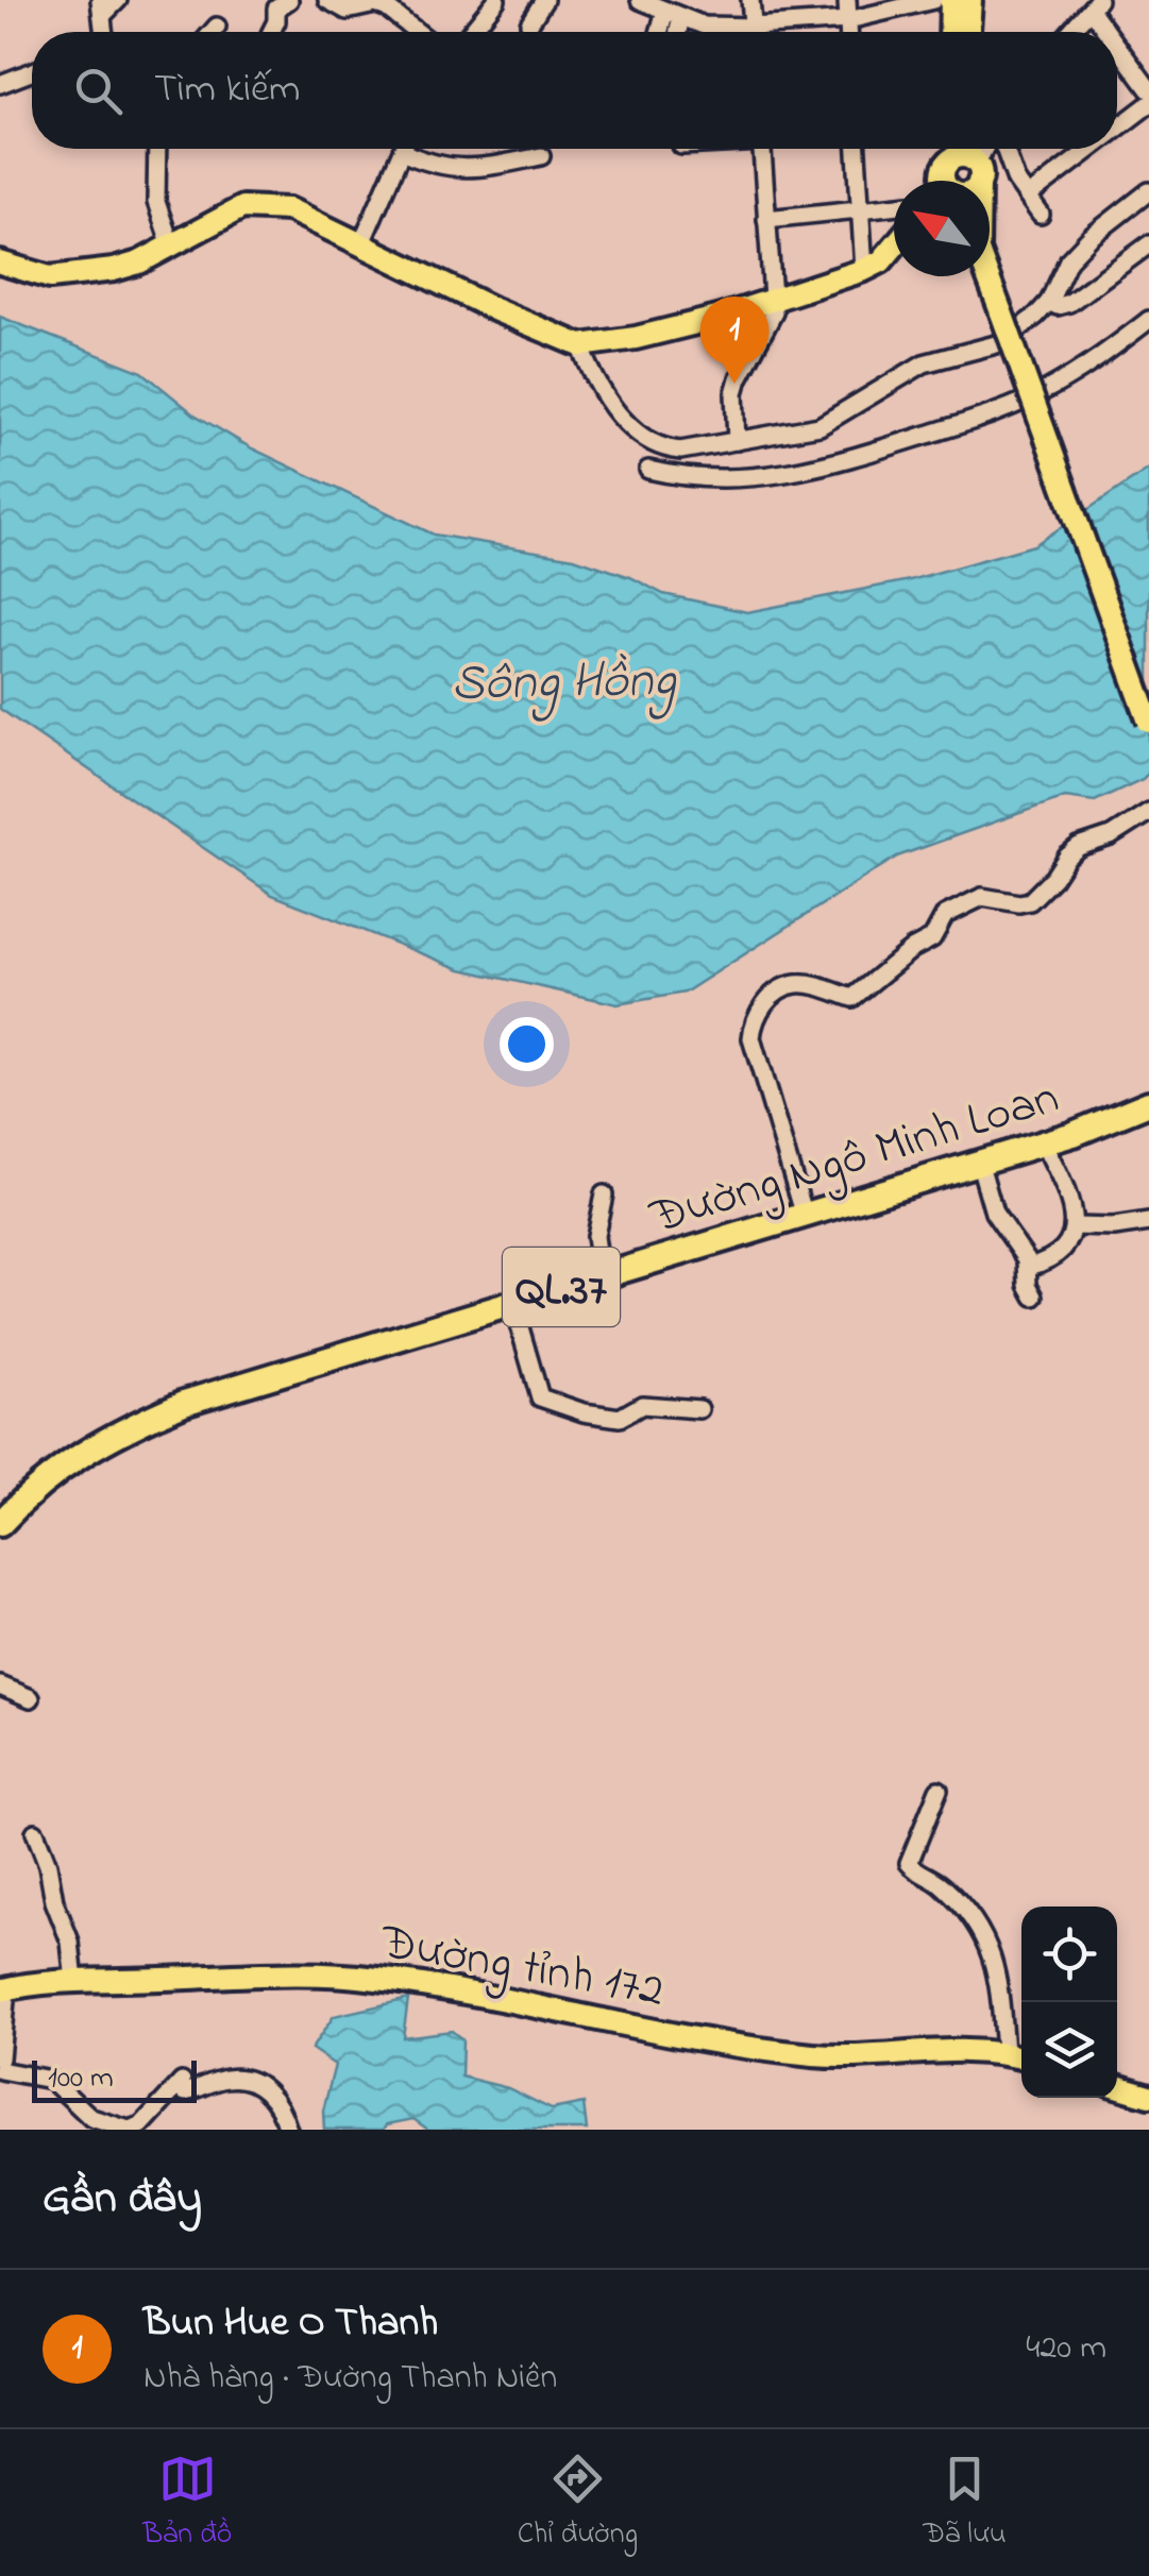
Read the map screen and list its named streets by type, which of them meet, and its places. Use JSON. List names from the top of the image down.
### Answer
{
  "streets": {
    "highway": ["Đường Ngô Minh Loan", "QL.37"],
    "main road": ["Đường tỉnh 172"]
  },
  "water": ["Sông Hồng"],
  "scale_bar": "100 m",
  "north": "top left",
  "page": {
    "search": "Tìm kiếm",
    "pins": "1",
    "scale": "100 m",
    "heading": "Gần đây",
    "list": [
      {
        "mark": "1",
        "name": "Bun Hue O Thanh",
        "note": "Nhà hàng · Đường Thanh Niên",
        "value": "420 m"
      }
    ],
    "nav": ["Bản đồ", "Chỉ đường", "Đã lưu"]
  }
}
